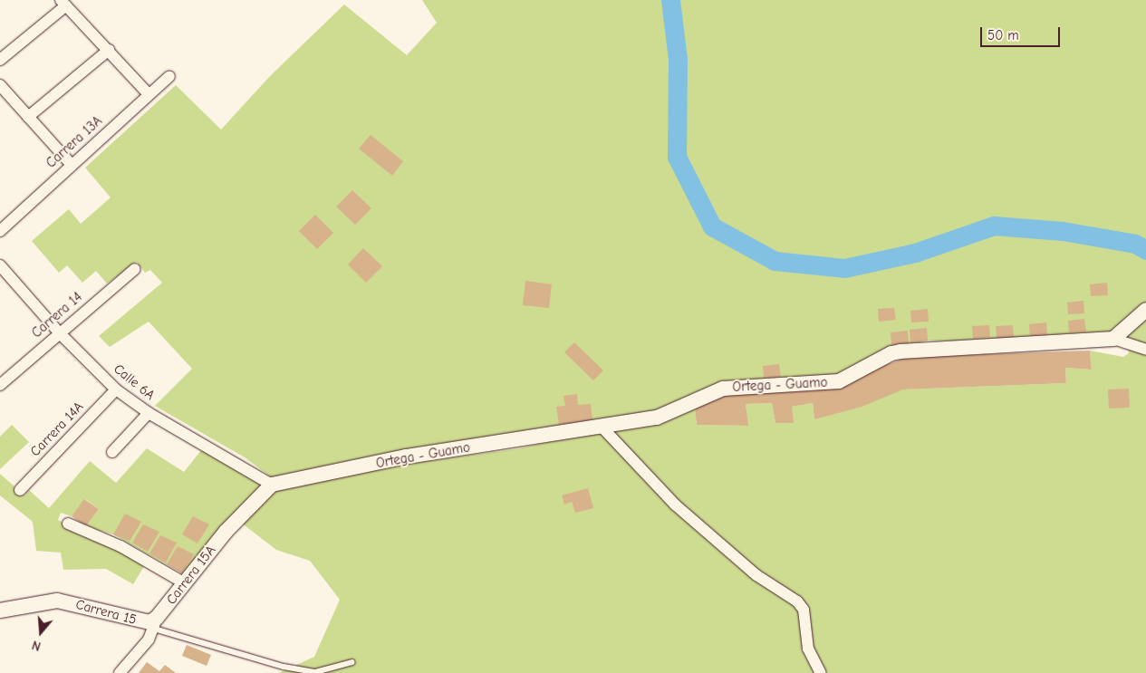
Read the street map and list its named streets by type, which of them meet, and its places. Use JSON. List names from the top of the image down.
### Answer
{
  "streets": {
    "street": [
      "Carrera 13A",
      "Carrera 14",
      "Calle 6A",
      "Ortega - Guamo",
      "Carrera 14A",
      "Carrera 15A",
      "Carrera 15"
    ]
  },
  "crossings": [
    ["Carrera 14", "Calle 6A"],
    ["Calle 6A", "Ortega - Guamo"],
    ["Calle 6A", "Carrera 14A"],
    ["Calle 6A", "Carrera 15A"],
    ["Ortega - Guamo", "Carrera 15A"],
    ["Carrera 15A", "Carrera 15"]
  ],
  "scale_bar": "50 m",
  "north": "bottom"
}
